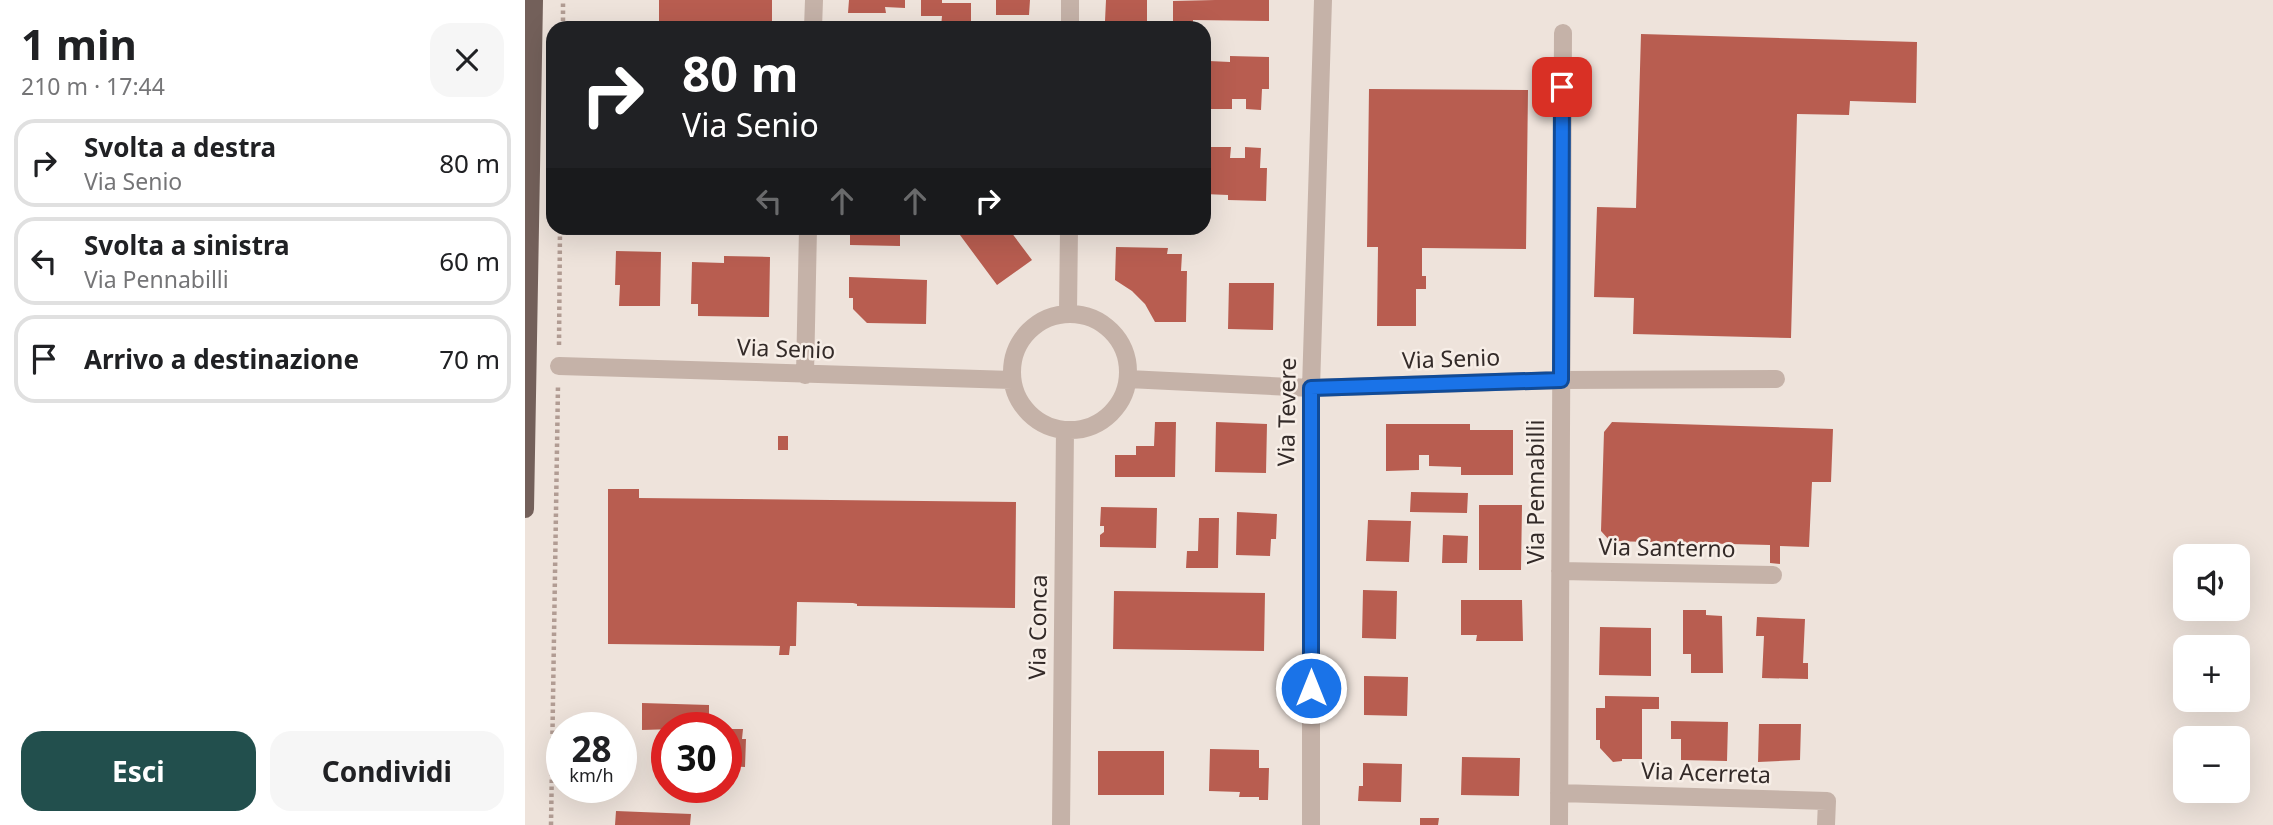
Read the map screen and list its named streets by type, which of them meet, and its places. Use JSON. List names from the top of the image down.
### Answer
{
  "streets": {
    "street": [
      "Via Senio",
      "Via Tevere",
      "Via Pennabilli",
      "Via Santerno",
      "Via Conca",
      "Via Acerreta"
    ]
  },
  "crossings": [
    ["Via Senio", "Via Tevere"],
    ["Via Senio", "Via Pennabilli"],
    ["Via Senio", "Via Conca"],
    ["Via Pennabilli", "Via Santerno"],
    ["Via Pennabilli", "Via Acerreta"]
  ],
  "page": {
    "heading": ["1 min", "210 m · 17:44"],
    "turn": ["80 m", "Via Senio"],
    "list": [
      {
        "name": "Svolta a destra",
        "note": "Via Senio",
        "value": "80 m"
      },
      {
        "name": "Svolta a sinistra",
        "note": "Via Pennabilli",
        "value": "60 m"
      },
      {
        "name": "Arrivo a destinazione",
        "value": "70 m"
      }
    ],
    "map_buttons": ["+", "−"],
    "speed": "28 km/h",
    "limit": "30",
    "buttons": ["Esci", "Condividi"]
  }
}
